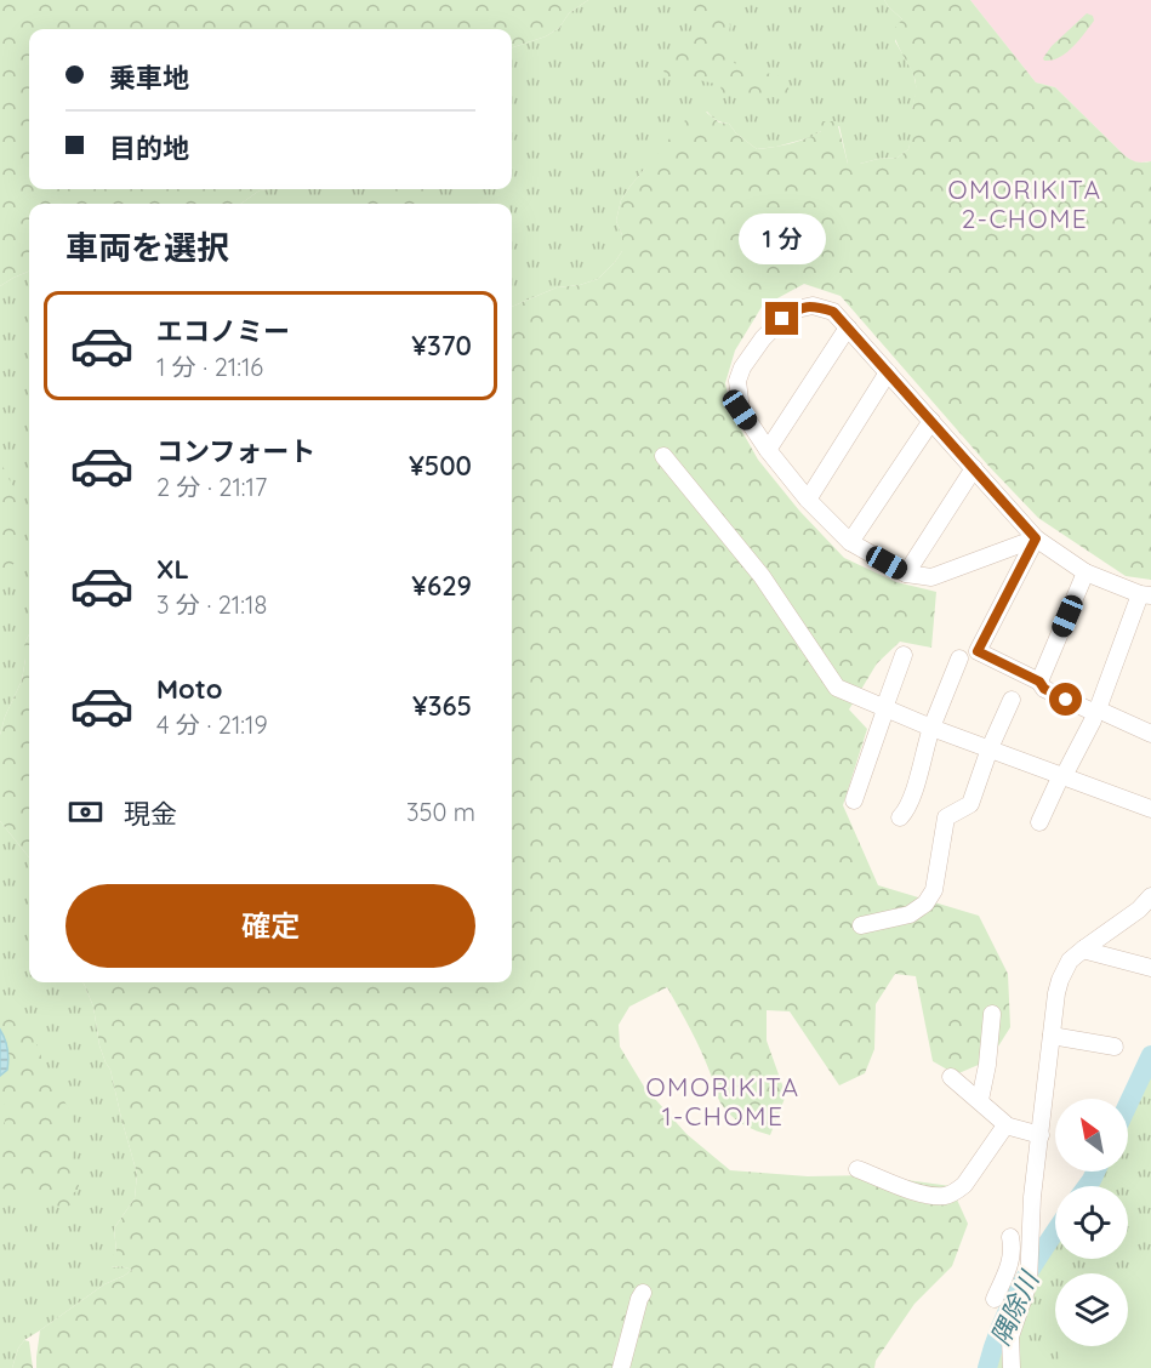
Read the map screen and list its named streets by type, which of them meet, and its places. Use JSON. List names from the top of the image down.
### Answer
{
  "districts": ["OMORIKITA 2-CHOME", "OMORIKITA 1-CHOME"],
  "water": ["隅除川"],
  "north": "top left",
  "page": {
    "banner": ["乗車地", "目的地"],
    "heading": "車両を選択",
    "bubble": "1 分",
    "list": [
      {
        "name": "エコノミー",
        "note": "1 分 · 21:16",
        "value": "¥370"
      },
      {
        "name": "コンフォート",
        "note": "2 分 · 21:17",
        "value": "¥500"
      },
      {
        "name": "XL",
        "note": "3 分 · 21:18",
        "value": "¥629"
      },
      {
        "name": "Moto",
        "note": "4 分 · 21:19",
        "value": "¥365"
      }
    ],
    "pay": ["現金", "350 m"],
    "buttons": "確定"
  }
}
